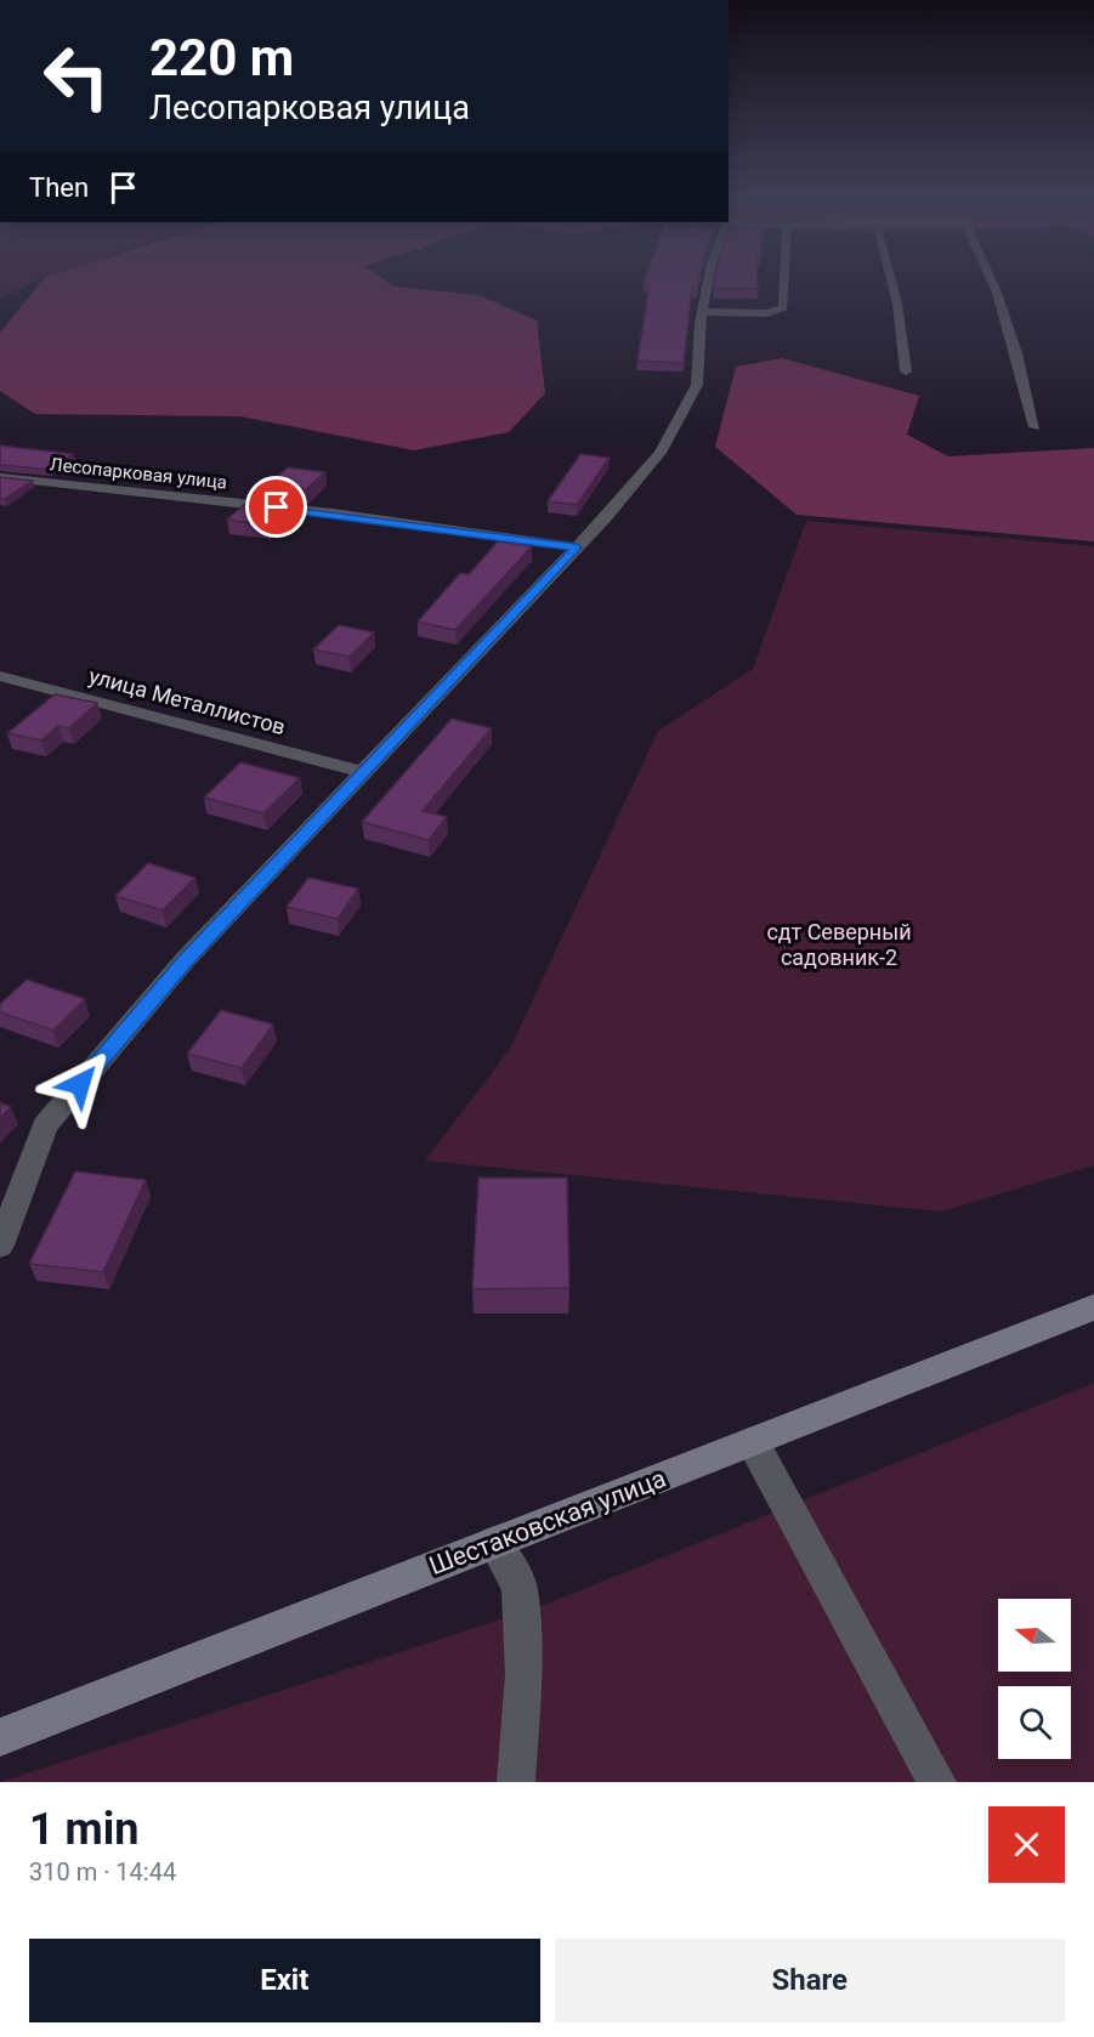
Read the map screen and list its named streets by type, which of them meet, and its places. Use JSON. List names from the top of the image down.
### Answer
{
  "streets": {
    "main road": ["Шестаковская улица"],
    "street": ["Лесопарковая улица", "улица Металлистов"]
  },
  "parks": ["сдт Северный садовник-2"],
  "north": "left",
  "page": {
    "turn": ["220 m", "Лесопарковая улица"],
    "then": "Then",
    "heading": ["1 min", "310 m · 14:44"],
    "buttons": ["Exit", "Share"]
  }
}
